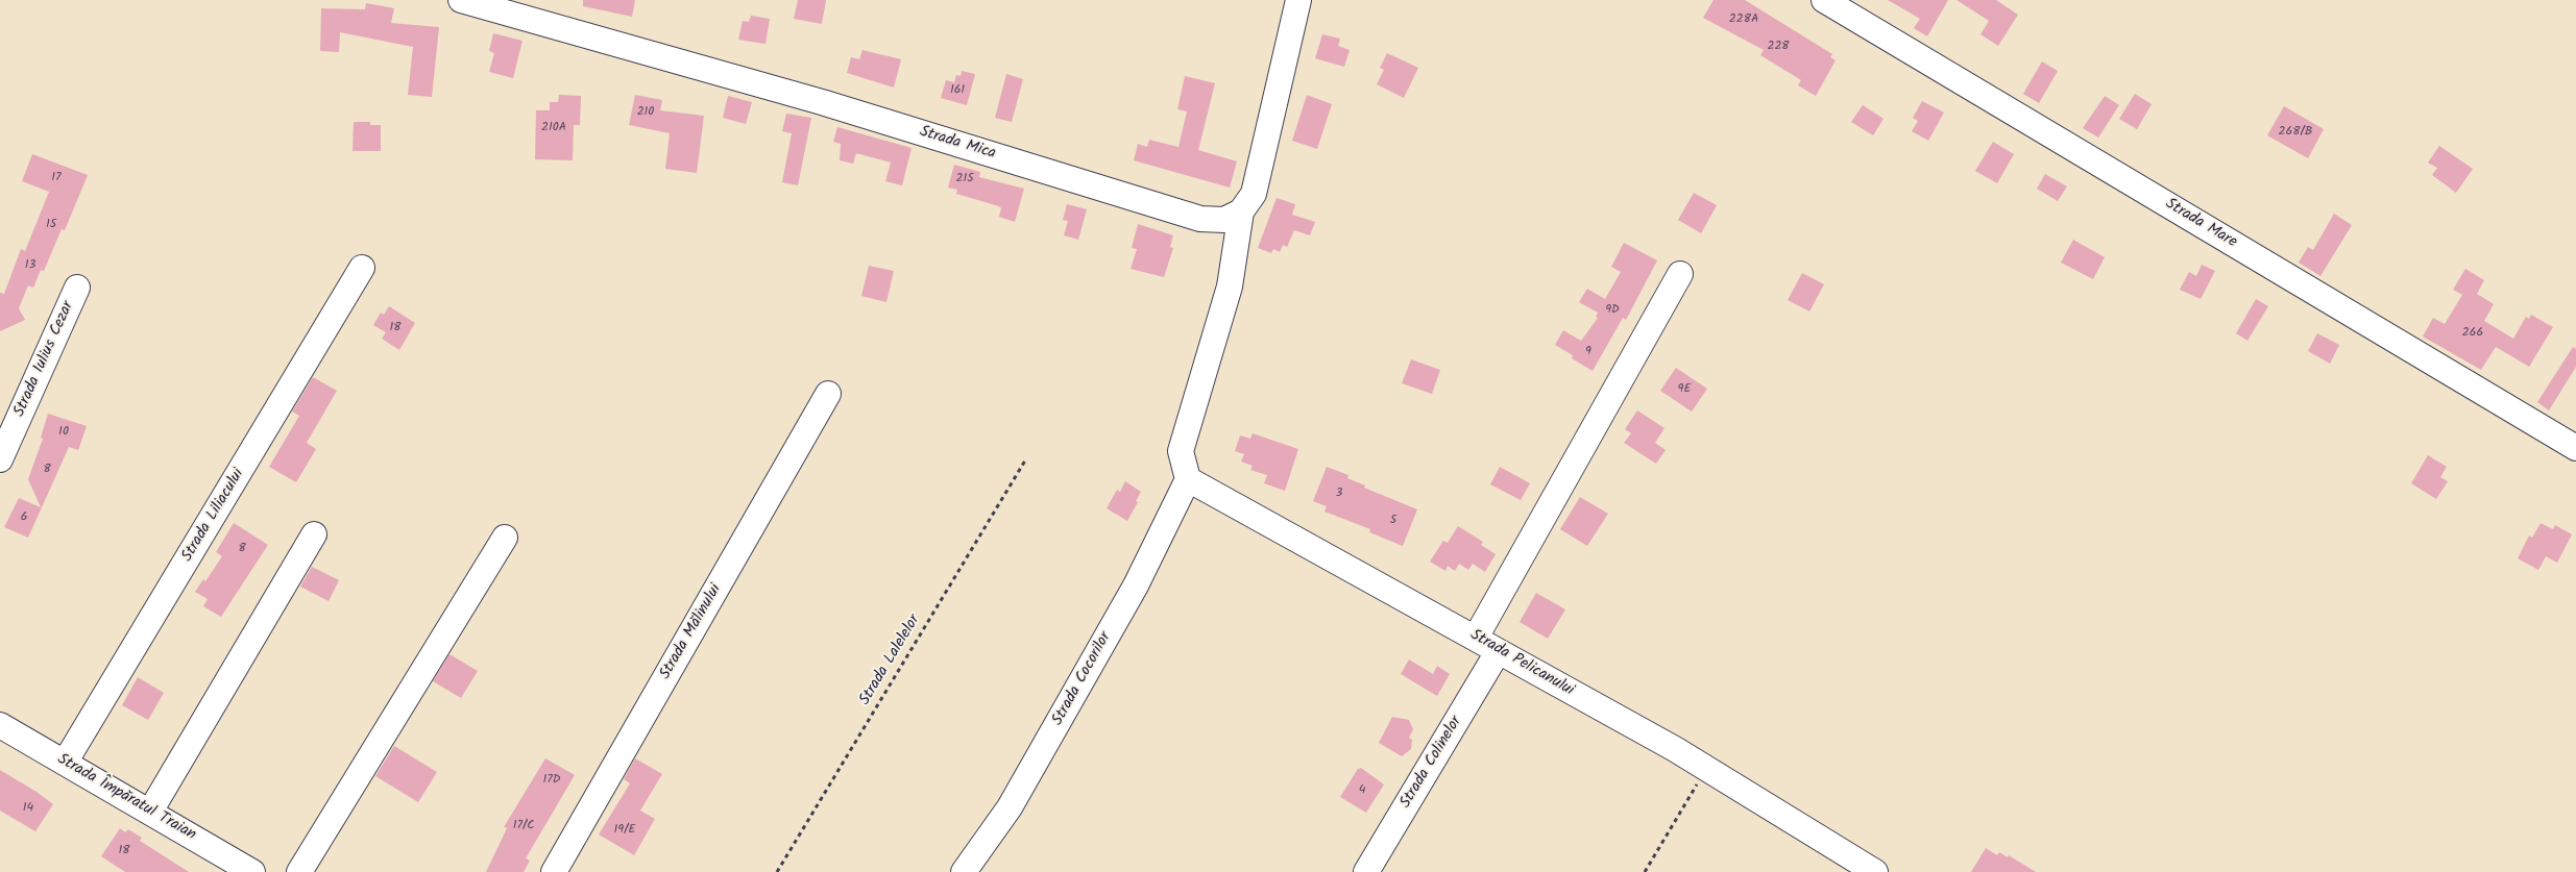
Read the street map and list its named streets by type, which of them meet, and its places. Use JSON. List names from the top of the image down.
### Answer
{
  "streets": {
    "street": [
      "Strada Mica",
      "Strada Mare",
      "Strada Iulius Cezar",
      "Strada Liliacului",
      "Strada Mălinului",
      "Strada Pelicanului",
      "Strada Cocorilor",
      "Strada Colinelor",
      "Strada Împăratul Traian"
    ],
    "path": ["Strada Lalelelor"]
  },
  "crossings": [
    ["Strada Liliacului", "Strada Împăratul Traian"],
    ["Strada Pelicanului", "Strada Cocorilor"],
    ["Strada Pelicanului", "Strada Colinelor"]
  ],
  "house_numbers": [
    "228A",
    "228",
    "161",
    "210",
    "210A",
    "268/B",
    "17",
    "215",
    "15",
    "13",
    "9D",
    "18",
    "266",
    "9",
    "9E",
    "10",
    "8",
    "3",
    "6",
    "5",
    "8",
    "17D",
    "4",
    "14",
    "17/C",
    "19/E",
    "18"
  ]
}
